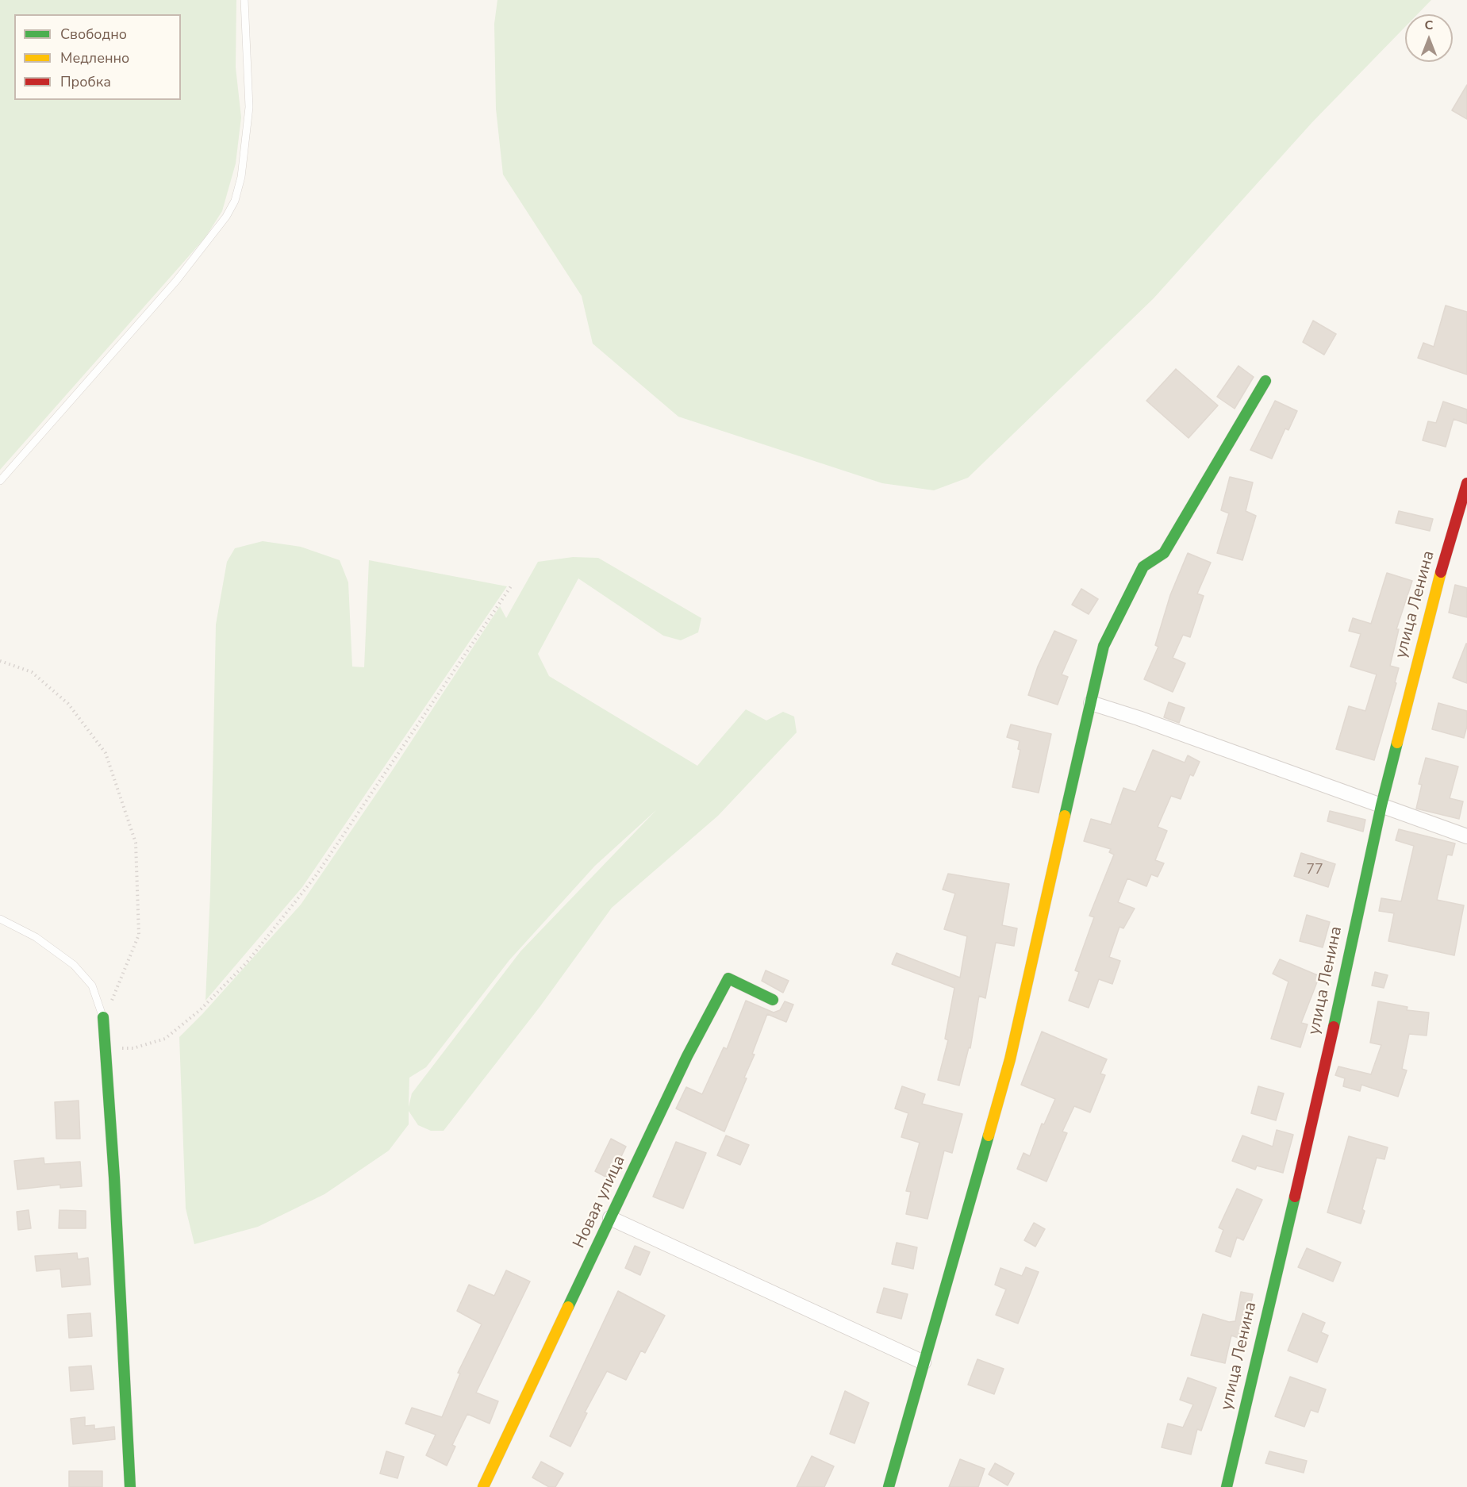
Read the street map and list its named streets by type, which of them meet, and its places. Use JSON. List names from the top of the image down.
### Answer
{
  "streets": {
    "street": ["улица Ленина", "Новая улица"]
  },
  "house_numbers": ["77"],
  "legend": ["Свободно", "Медленно", "Пробка"],
  "north": "top"
}
